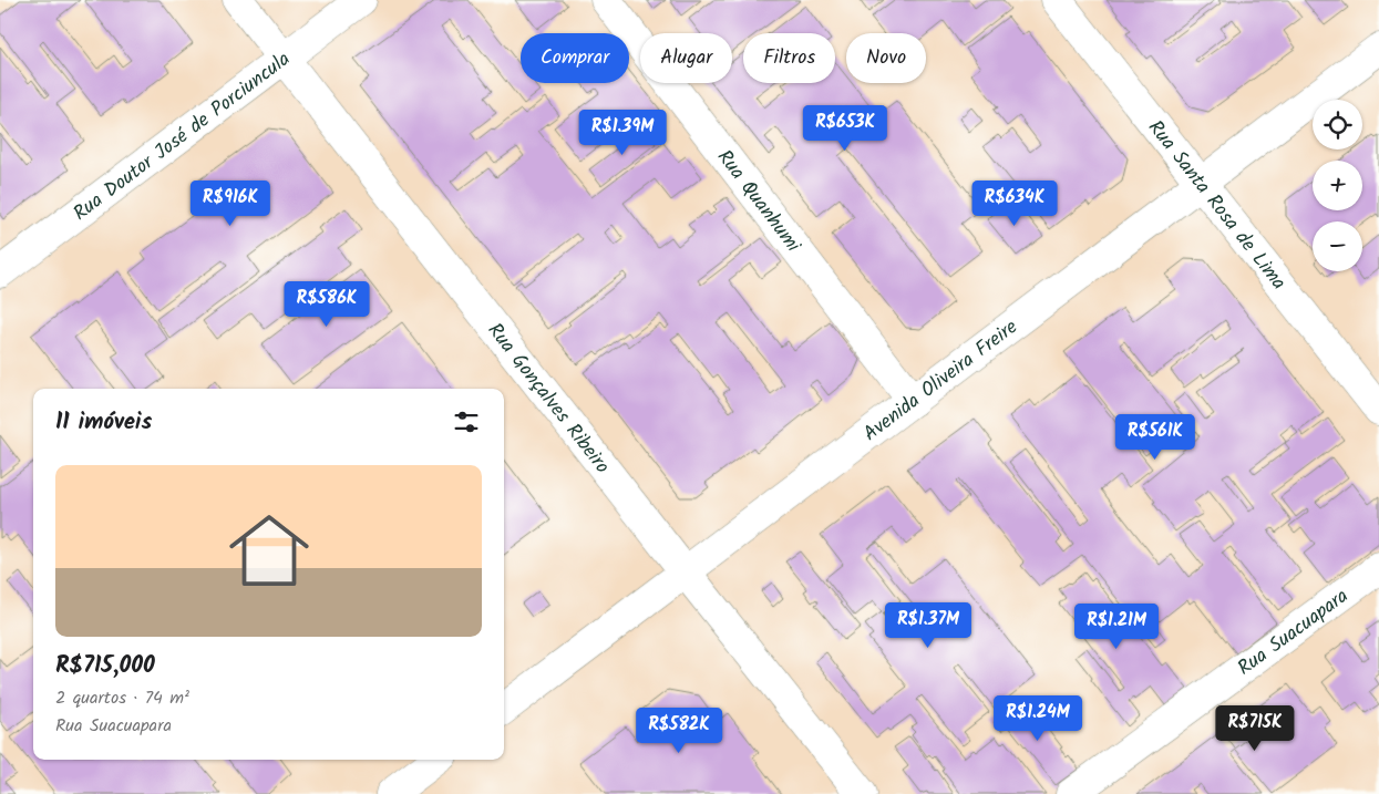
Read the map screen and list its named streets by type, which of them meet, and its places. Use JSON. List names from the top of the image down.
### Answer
{
  "streets": {
    "street": [
      "Rua Doutor José de Porciuncula",
      "Rua Quanhumi",
      "Rua Santa Rosa de Lima",
      "Avenida Oliveira Freire",
      "Rua Gonçalves Ribeiro",
      "Rua Suacuapara"
    ]
  },
  "crossings": [
    ["Rua Doutor José de Porciuncula", "Rua Gonçalves Ribeiro"],
    ["Rua Quanhumi", "Avenida Oliveira Freire"],
    ["Rua Santa Rosa de Lima", "Avenida Oliveira Freire"],
    ["Avenida Oliveira Freire", "Rua Gonçalves Ribeiro"]
  ],
  "page": {
    "chip": [
      "Comprar",
      "Alugar",
      "Filtros",
      "Novo"
    ],
    "map_buttons": ["+", "−"],
    "price": [
      "R$653K",
      "R$1.39M",
      "R$916K",
      "R$634K",
      "R$586K",
      "R$561K",
      "R$1.37M",
      "R$1.21M",
      "R$1.24M",
      "R$715K",
      "R$582K"
    ],
    "heading": "11 imóveis",
    "list": [
      {
        "name": "R$715,000",
        "note": "2 quartos · 74 m² · Rua Suacuapara"
      }
    ]
  }
}
